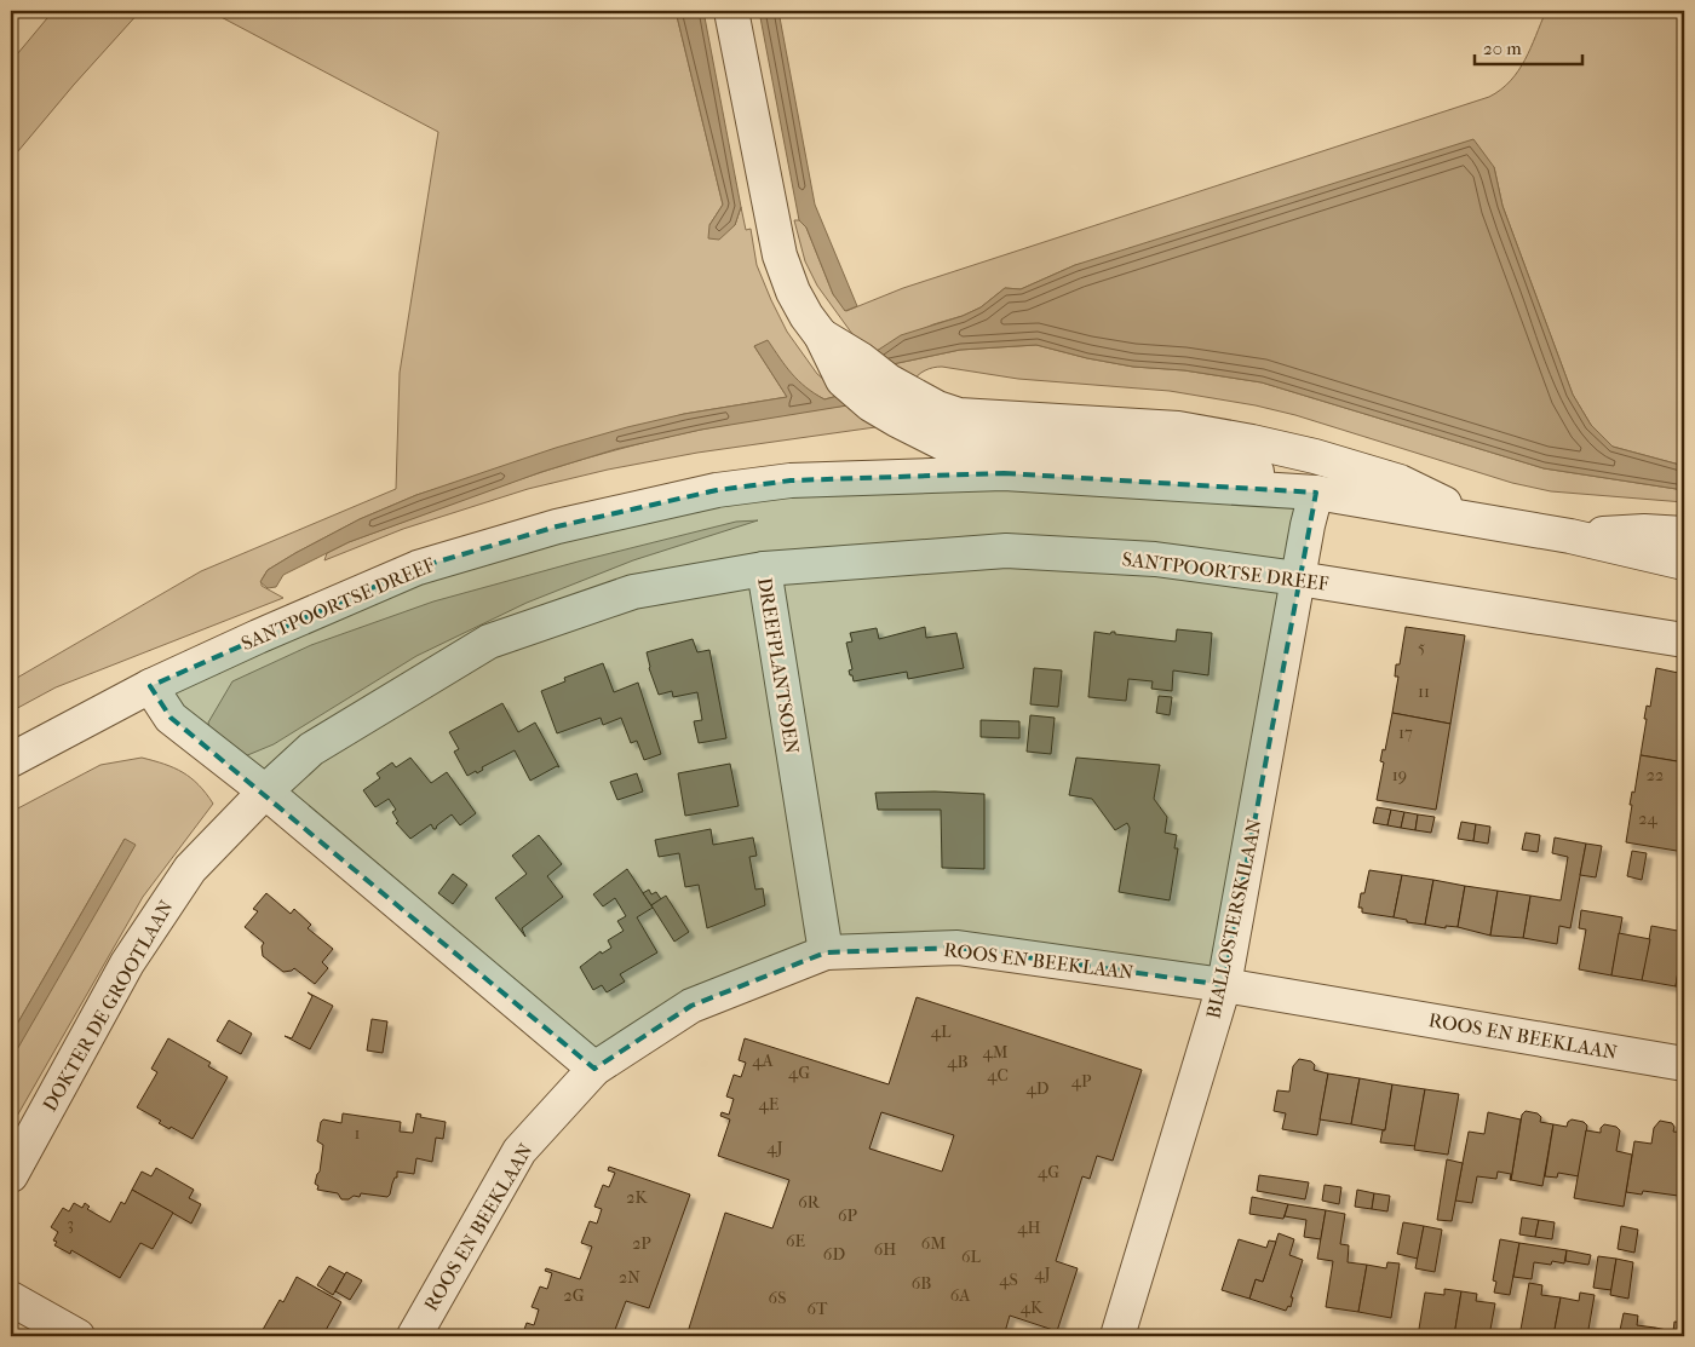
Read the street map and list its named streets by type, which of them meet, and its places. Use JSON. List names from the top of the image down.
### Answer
{
  "streets": {
    "street": [
      "SANTPOORTSE DREEF",
      "DREEFPLANTSOEN",
      "BIALLOSTERSKILAAN",
      "ROOS EN BEEKLAAN",
      "DOKTER DE GROOTLAAN"
    ]
  },
  "crossings": [
    ["SANTPOORTSE DREEF", "DREEFPLANTSOEN"],
    ["SANTPOORTSE DREEF", "BIALLOSTERSKILAAN"],
    ["DREEFPLANTSOEN", "ROOS EN BEEKLAAN"],
    ["DREEFPLANTSOEN", "DOKTER DE GROOTLAAN"],
    ["BIALLOSTERSKILAAN", "ROOS EN BEEKLAAN"]
  ],
  "house_numbers": [
    "5",
    "11",
    "17",
    "19",
    "22",
    "24",
    "4L",
    "4M",
    "4A",
    "4B",
    "4G",
    "4C",
    "4P",
    "4D",
    "4E",
    "1",
    "4J",
    "4G",
    "2K",
    "6R",
    "6P",
    "3",
    "4H",
    "6E",
    "2P",
    "6M",
    "6H",
    "6D",
    "6L",
    "4J",
    "2N",
    "4S",
    "6B",
    "2G",
    "6A",
    "6S",
    "4K",
    "6T"
  ],
  "scale_bar": "20 m"
}
